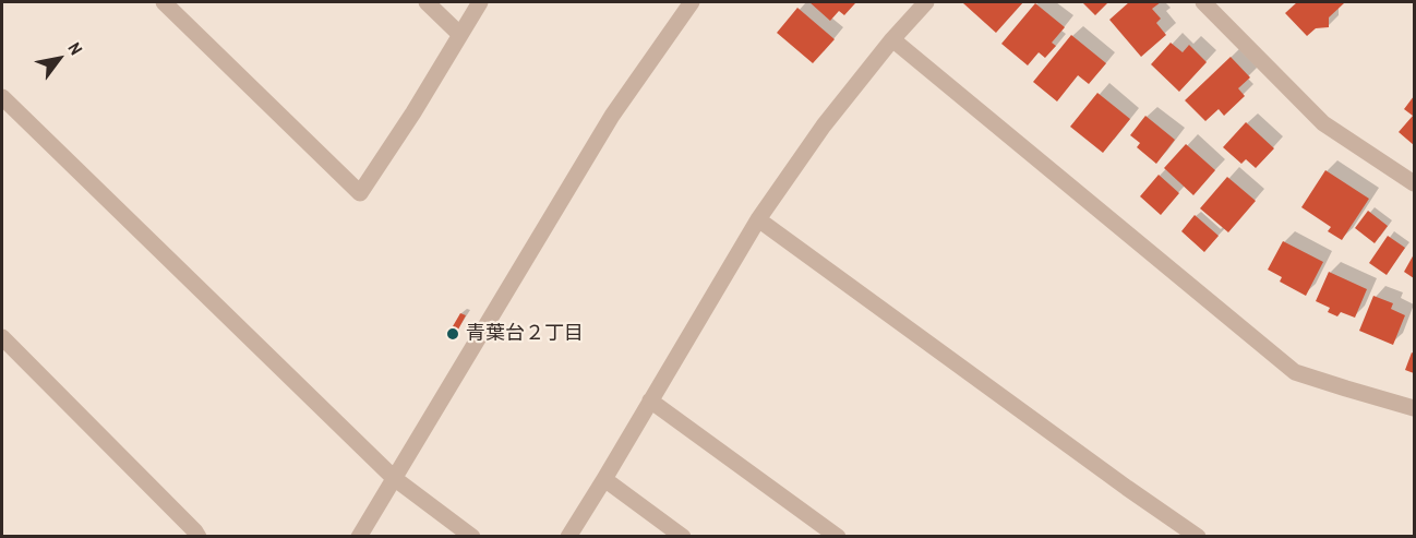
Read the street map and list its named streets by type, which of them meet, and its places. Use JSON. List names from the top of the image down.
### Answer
{
  "places": ["青葉台２丁目"],
  "north": "top right"
}
